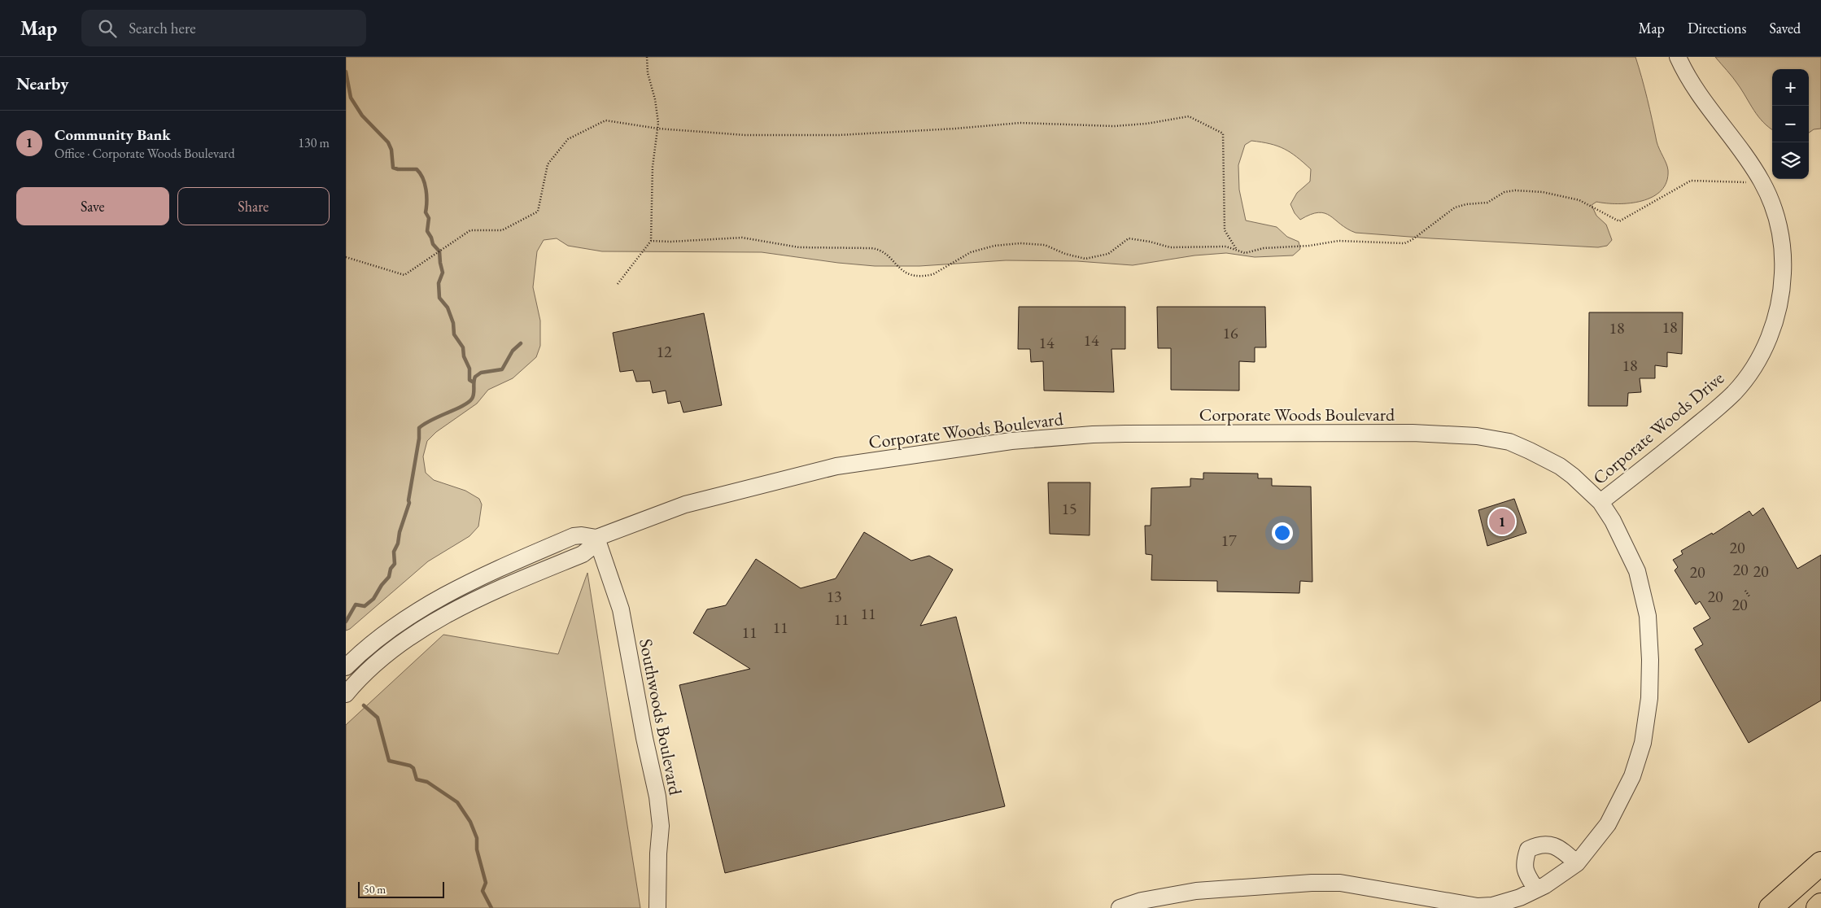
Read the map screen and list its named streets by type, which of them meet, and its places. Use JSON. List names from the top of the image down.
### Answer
{
  "streets": {
    "street": ["Corporate Woods Boulevard", "Corporate Woods Drive", "Southwoods Boulevard"]
  },
  "crossings": [
    ["Corporate Woods Boulevard", "Corporate Woods Drive"],
    ["Corporate Woods Boulevard", "Southwoods Boulevard"]
  ],
  "house_numbers": [
    "18",
    "18",
    "16",
    "14",
    "14",
    "12",
    "18",
    "15",
    "17",
    "20",
    "20",
    "20",
    "20",
    "13",
    "20",
    "20",
    "11",
    "11",
    "11",
    "11"
  ],
  "scale_bar": "50 m",
  "page": {
    "header": "Map",
    "search": "Search here",
    "nav": ["Map", "Directions", "Saved"],
    "heading": "Nearby",
    "map_buttons": ["+", "−"],
    "list": [
      {
        "mark": "1",
        "name": "Community Bank",
        "note": "Office · Corporate Woods Boulevard",
        "value": "130 m"
      }
    ],
    "buttons": ["Save", "Share"],
    "pins": "1",
    "scale": "50 m"
  }
}
